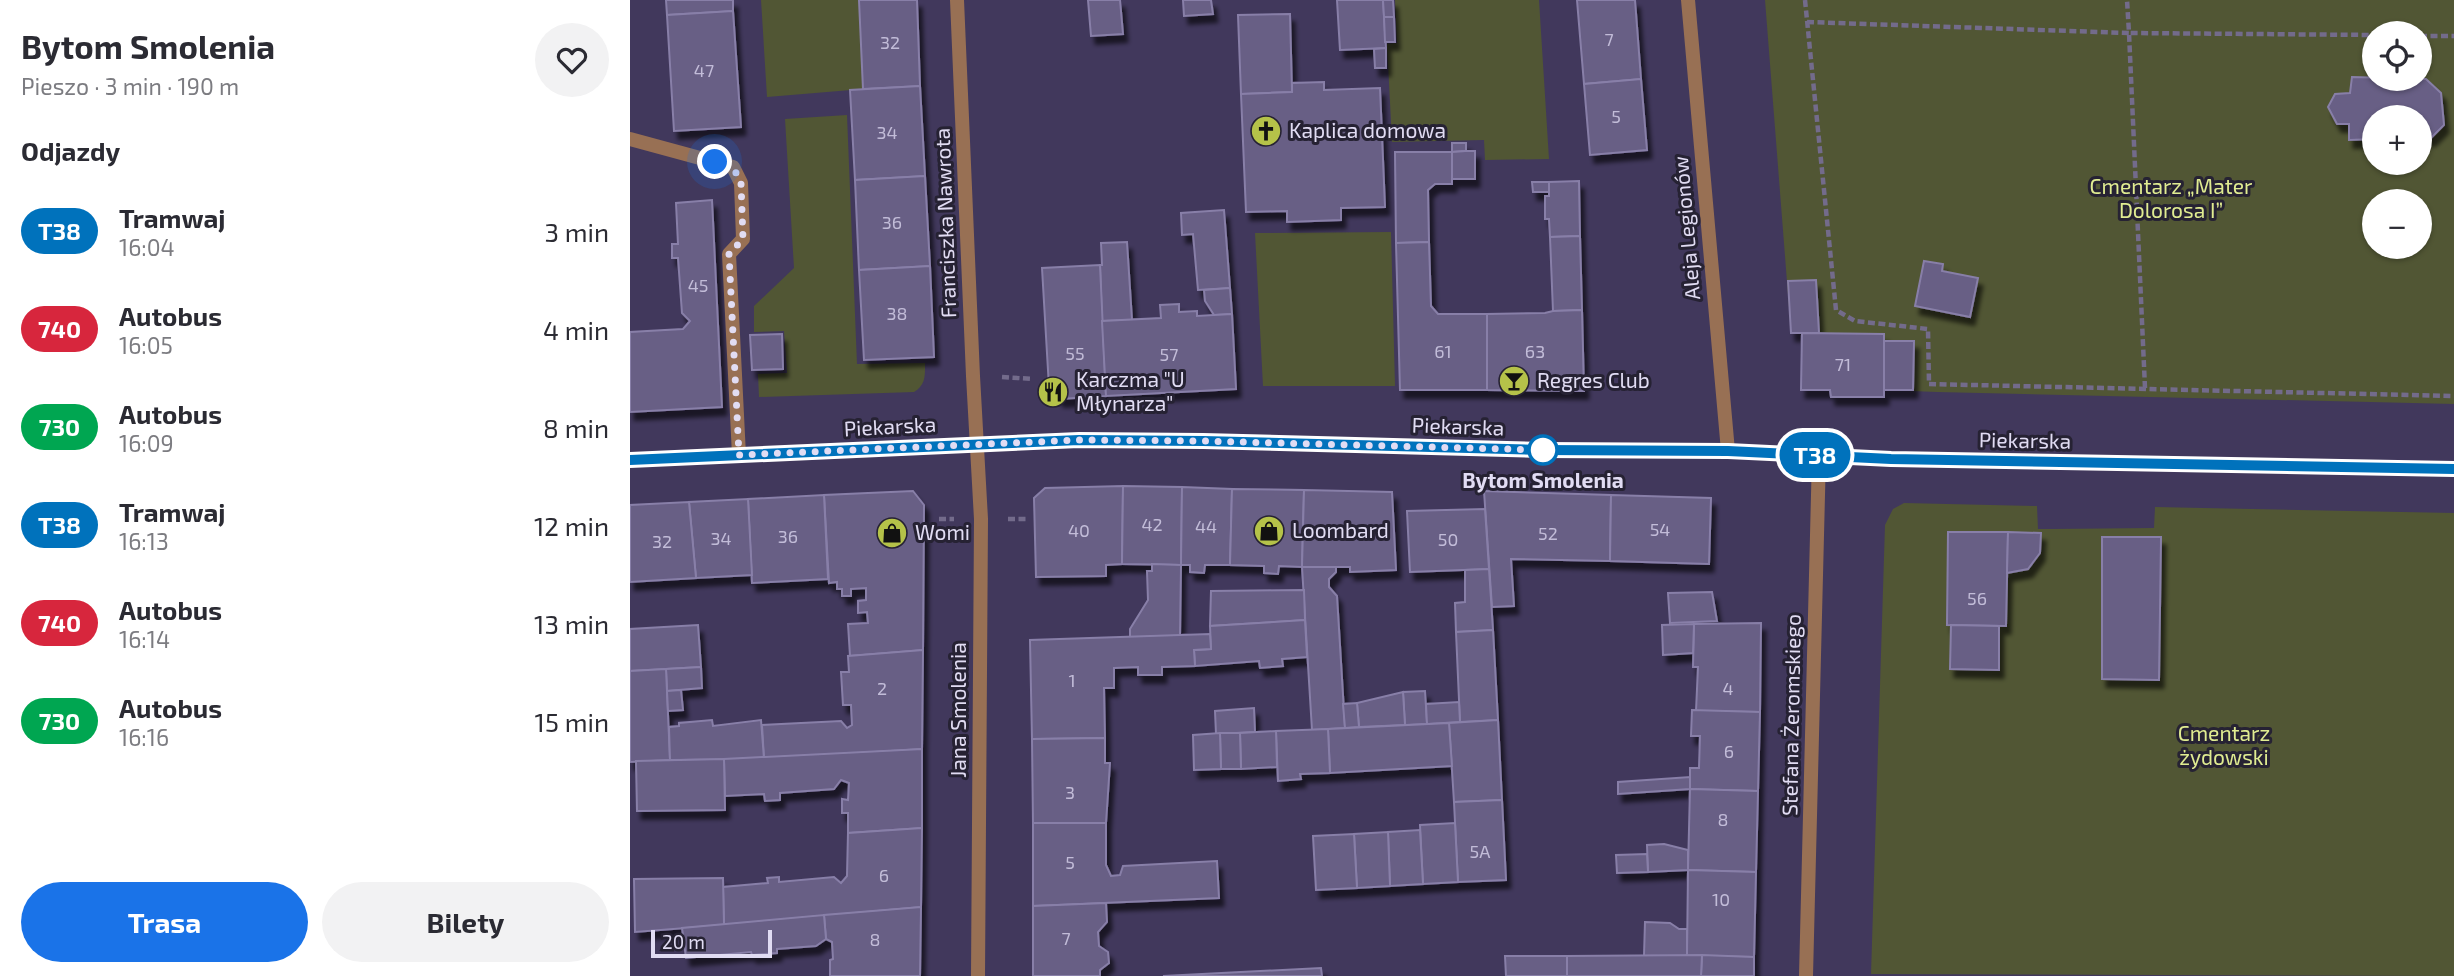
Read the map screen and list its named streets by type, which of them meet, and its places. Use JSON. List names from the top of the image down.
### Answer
{
  "streets": {
    "street": [
      "Franciszka Nawrota",
      "Aleja Legionów",
      "Piekarska",
      "Jana Smolenia",
      "Stefana Żeromskiego"
    ]
  },
  "crossings": [
    ["Franciszka Nawrota", "Piekarska"],
    ["Franciszka Nawrota", "Jana Smolenia"],
    ["Aleja Legionów", "Piekarska"],
    ["Piekarska", "Jana Smolenia"],
    ["Piekarska", "Stefana Żeromskiego"]
  ],
  "parks": ["Cmentarz „Mater Dolorosa I”", "Cmentarz żydowski"],
  "places": {
    "church": ["Kaplica domowa"],
    "bar": ["Regres Club"],
    "restaurant": ["Karczma \"U Młynarza\""],
    "other": ["Bytom Smolenia"],
    "shop": ["Loombard", "Womi"]
  },
  "lines": ["tram line T38"],
  "house_numbers": [
    "7",
    "32",
    "47",
    "5",
    "34",
    "36",
    "45",
    "38",
    "61",
    "63",
    "55",
    "57",
    "71",
    "42",
    "44",
    "54",
    "40",
    "52",
    "36",
    "34",
    "50",
    "32",
    "56",
    "1",
    "2",
    "4",
    "6",
    "3",
    "8",
    "5A",
    "5",
    "6",
    "10",
    "7",
    "8"
  ],
  "scale_bar": "20 m",
  "page": {
    "heading": [
      ["Bytom Smolenia", "Pieszo · 3 min · 190 m"],
      "Odjazdy"
    ],
    "on_map": "T38",
    "map_buttons": ["+", "−"],
    "list": [
      {
        "mark": "T38",
        "name": "Tramwaj",
        "note": "16:04",
        "value": "3 min"
      },
      {
        "mark": "740",
        "name": "Autobus",
        "note": "16:05",
        "value": "4 min"
      },
      {
        "mark": "730",
        "name": "Autobus",
        "note": "16:09",
        "value": "8 min"
      },
      {
        "mark": "T38",
        "name": "Tramwaj",
        "note": "16:13",
        "value": "12 min"
      },
      {
        "mark": "740",
        "name": "Autobus",
        "note": "16:14",
        "value": "13 min"
      },
      {
        "mark": "730",
        "name": "Autobus",
        "note": "16:16",
        "value": "15 min"
      }
    ],
    "buttons": ["Trasa", "Bilety"],
    "scale": "20 m"
  }
}
